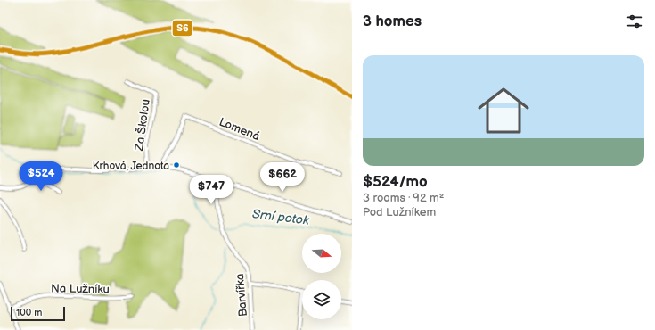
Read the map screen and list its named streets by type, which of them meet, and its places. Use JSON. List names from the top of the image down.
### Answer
{
  "streets": {
    "street": [
      "Za Školou",
      "Lomená",
      "Na Lužníku",
      "Barvířka"
    ]
  },
  "water": ["Srní potok"],
  "places": ["Krhová, Jednota"],
  "lines": ["transit line S6"],
  "scale_bar": "100 m",
  "north": "right",
  "page": {
    "heading": "3 homes",
    "list": [
      {
        "name": "$524/mo",
        "note": "3 rooms · 92 m² · Pod Lužníkem"
      }
    ],
    "price": ["$524", "$662", "$747"],
    "scale": "100 m"
  }
}
